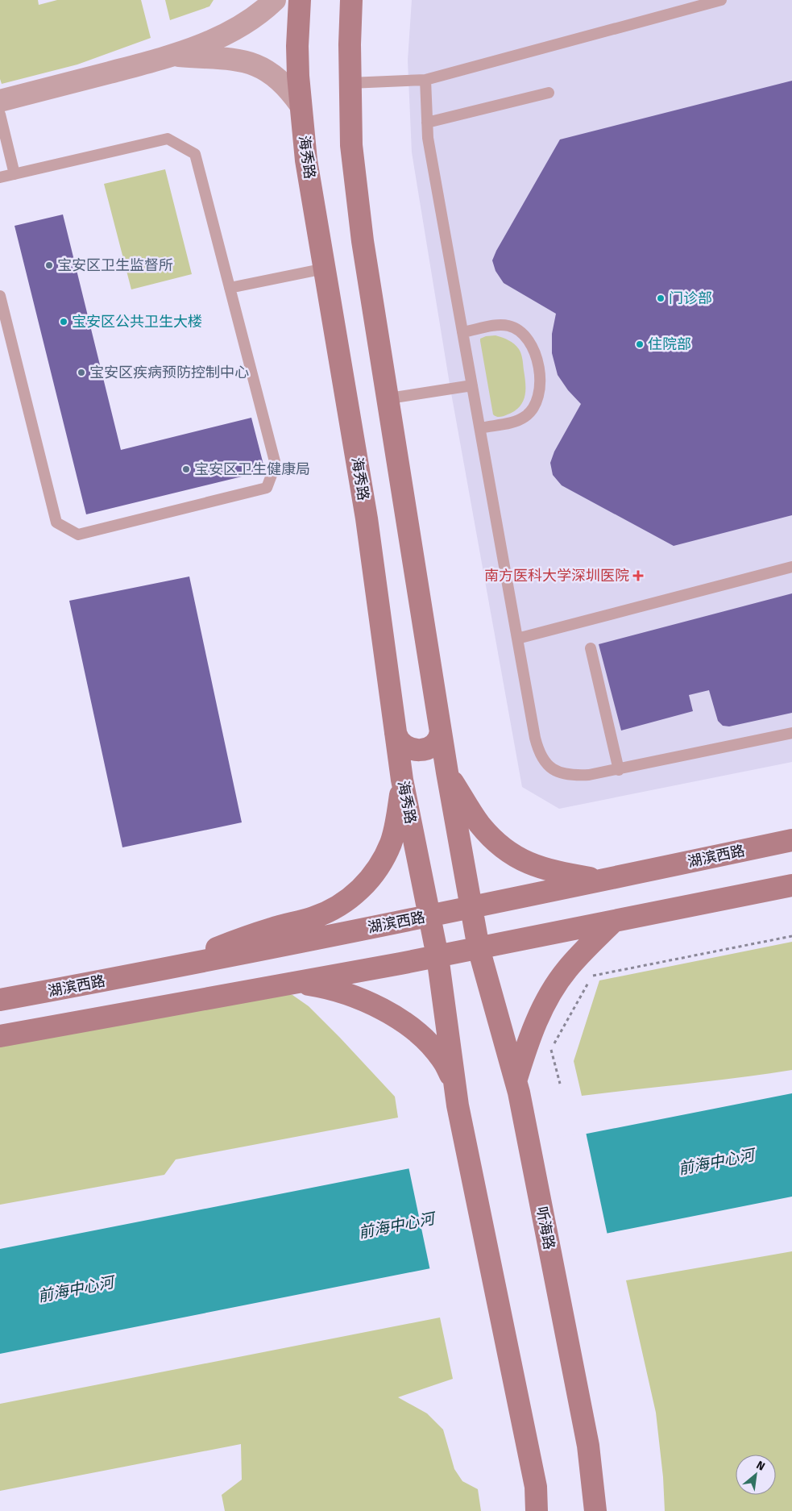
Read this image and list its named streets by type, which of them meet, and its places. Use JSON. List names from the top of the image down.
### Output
{
  "streets": {
    "main road": ["海秀路", "湖滨西路", "听海路"]
  },
  "crossings": [
    ["海秀路", "湖滨西路"]
  ],
  "water": ["前海中心河"],
  "places": {
    "other": [
      "宝安区卫生监督所",
      "门诊部",
      "宝安区公共卫生大楼",
      "住院部",
      "宝安区疾病预防控制中心",
      "宝安区卫生健康局"
    ],
    "health": ["南方医科大学深圳医院"]
  },
  "north": "top right"
}
